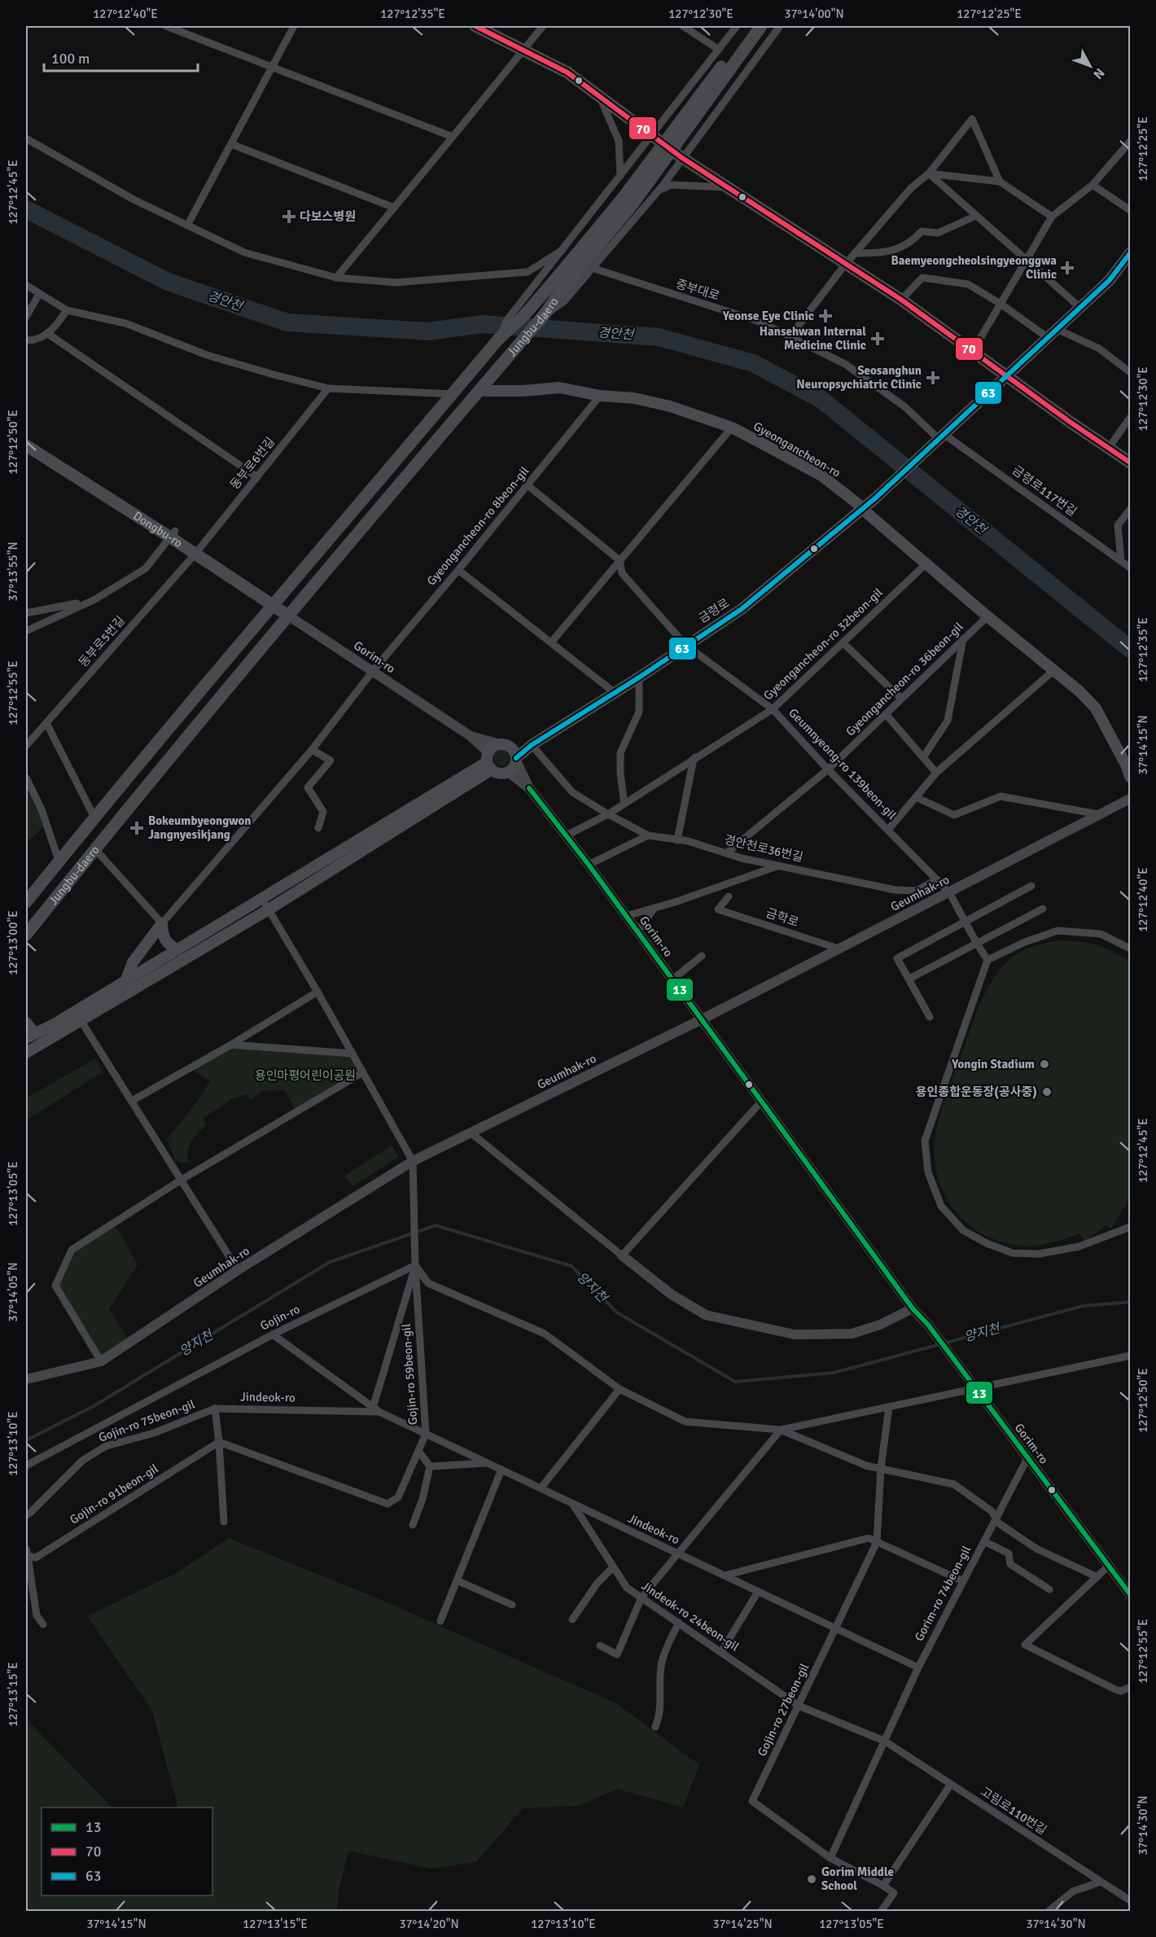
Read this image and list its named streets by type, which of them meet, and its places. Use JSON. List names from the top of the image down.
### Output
{
  "streets": {
    "main road": [
      "Jungbu-daero",
      "Gyeongancheon-ro",
      "Dongbu-ro",
      "금령로"
    ],
    "street": [
      "중부대로",
      "동부로6번길",
      "금령로117번길",
      "Gyeongancheon-ro 8beon-gil",
      "동부로5번길",
      "Gyeongancheon-ro 32beon-gil",
      "Gorim-ro",
      "Gyeongancheon-ro 36beon-gil",
      "Geumnyeong-ro 139beon-gil",
      "경안천로36번길",
      "Geumhak-ro",
      "금학로",
      "Gojin-ro",
      "Gojin-ro 59beon-gil",
      "Jindeok-ro",
      "Gojin-ro 75beon-gil",
      "Gojin-ro 91beon-gil",
      "Gorim-ro 74beon-gil",
      "Jindeok-ro 24beon-gil",
      "Gojin-ro 27beon-gil",
      "고림로110번길"
    ]
  },
  "crossings": [
    ["중부대로", "금령로117번길"],
    ["중부대로", "금령로"],
    ["Jungbu-daero", "Gyeongancheon-ro"],
    ["Jungbu-daero", "Dongbu-ro"],
    ["Jungbu-daero", "Gorim-ro"],
    ["Gyeongancheon-ro", "Gyeongancheon-ro 8beon-gil"],
    ["Gyeongancheon-ro", "금령로"],
    ["Gyeongancheon-ro", "Gyeongancheon-ro 32beon-gil"],
    ["Gyeongancheon-ro", "Gyeongancheon-ro 36beon-gil"],
    ["동부로6번길", "Dongbu-ro"],
    ["동부로6번길", "동부로5번길"],
    ["금령로117번길", "금령로"],
    ["Gyeongancheon-ro 8beon-gil", "Gorim-ro"],
    ["Dongbu-ro", "동부로5번길"],
    ["Dongbu-ro", "Gorim-ro"],
    ["금령로", "Gorim-ro"],
    ["금령로", "Geumnyeong-ro 139beon-gil"],
    ["금령로", "경안천로36번길"],
    ["Gyeongancheon-ro 32beon-gil", "Gorim-ro"],
    ["Gyeongancheon-ro 32beon-gil", "Geumnyeong-ro 139beon-gil"],
    ["Gyeongancheon-ro 32beon-gil", "경안천로36번길"],
    ["Gorim-ro", "Geumhak-ro"],
    ["Gorim-ro", "Gorim-ro 74beon-gil"],
    ["Gyeongancheon-ro 36beon-gil", "Geumnyeong-ro 139beon-gil"],
    ["Gyeongancheon-ro 36beon-gil", "경안천로36번길"],
    ["Geumnyeong-ro 139beon-gil", "경안천로36번길"],
    ["Geumnyeong-ro 139beon-gil", "Geumhak-ro"],
    ["Geumhak-ro", "금학로"],
    ["Geumhak-ro", "Gojin-ro 59beon-gil"],
    ["Gojin-ro", "Gojin-ro 59beon-gil"],
    ["Gojin-ro", "Jindeok-ro"],
    ["Gojin-ro 59beon-gil", "Jindeok-ro"],
    ["Gojin-ro 59beon-gil", "Gojin-ro 75beon-gil"],
    ["Gojin-ro 59beon-gil", "Gojin-ro 91beon-gil"],
    ["Jindeok-ro", "Gojin-ro 75beon-gil"],
    ["Jindeok-ro", "Gorim-ro 74beon-gil"],
    ["Jindeok-ro", "Jindeok-ro 24beon-gil"],
    ["Jindeok-ro", "Gojin-ro 27beon-gil"],
    ["Gojin-ro 75beon-gil", "Gojin-ro 91beon-gil"],
    ["Gorim-ro 74beon-gil", "Gojin-ro 27beon-gil"],
    ["Gorim-ro 74beon-gil", "고림로110번길"],
    ["Jindeok-ro 24beon-gil", "Gojin-ro 27beon-gil"]
  ],
  "water": ["경안천", "양지천"],
  "parks": ["용인마평어린이공원"],
  "places": {
    "health": [
      "다보스병원",
      "Baemyeongcheolsingyeonggwa Clinic",
      "Yeonse Eye Clinic",
      "Hansehwan Internal Medicine Clinic",
      "Seosanghun Neuropsychiatric Clinic",
      "Bokeumbyeongwon Jangnyesikjang"
    ],
    "other": ["Yongin Stadium", "용인종합운동장(공사중)", "Gorim Middle School"]
  },
  "lines": ["transit line 70", "transit line 63", "transit line 13"],
  "legend": ["13", "70", "63"],
  "scale_bar": "100 m",
  "north": "bottom right",
  "coordinates": [
    "127°12'40\"E",
    "127°12'35\"E",
    "127°12'30\"E",
    "37°14'00\"N",
    "127°12'25\"E",
    "127°12'45\"E",
    "127°12'50\"E",
    "37°13'55\"N",
    "127°12'55\"E",
    "37°14'15\"N",
    "127°13'00\"E",
    "127°13'05\"E",
    "37°14'05\"N",
    "127°13'10\"E",
    "127°13'15\"E",
    "37°14'30\"N",
    "37°14'20\"N",
    "37°14'25\"N"
  ]
}
